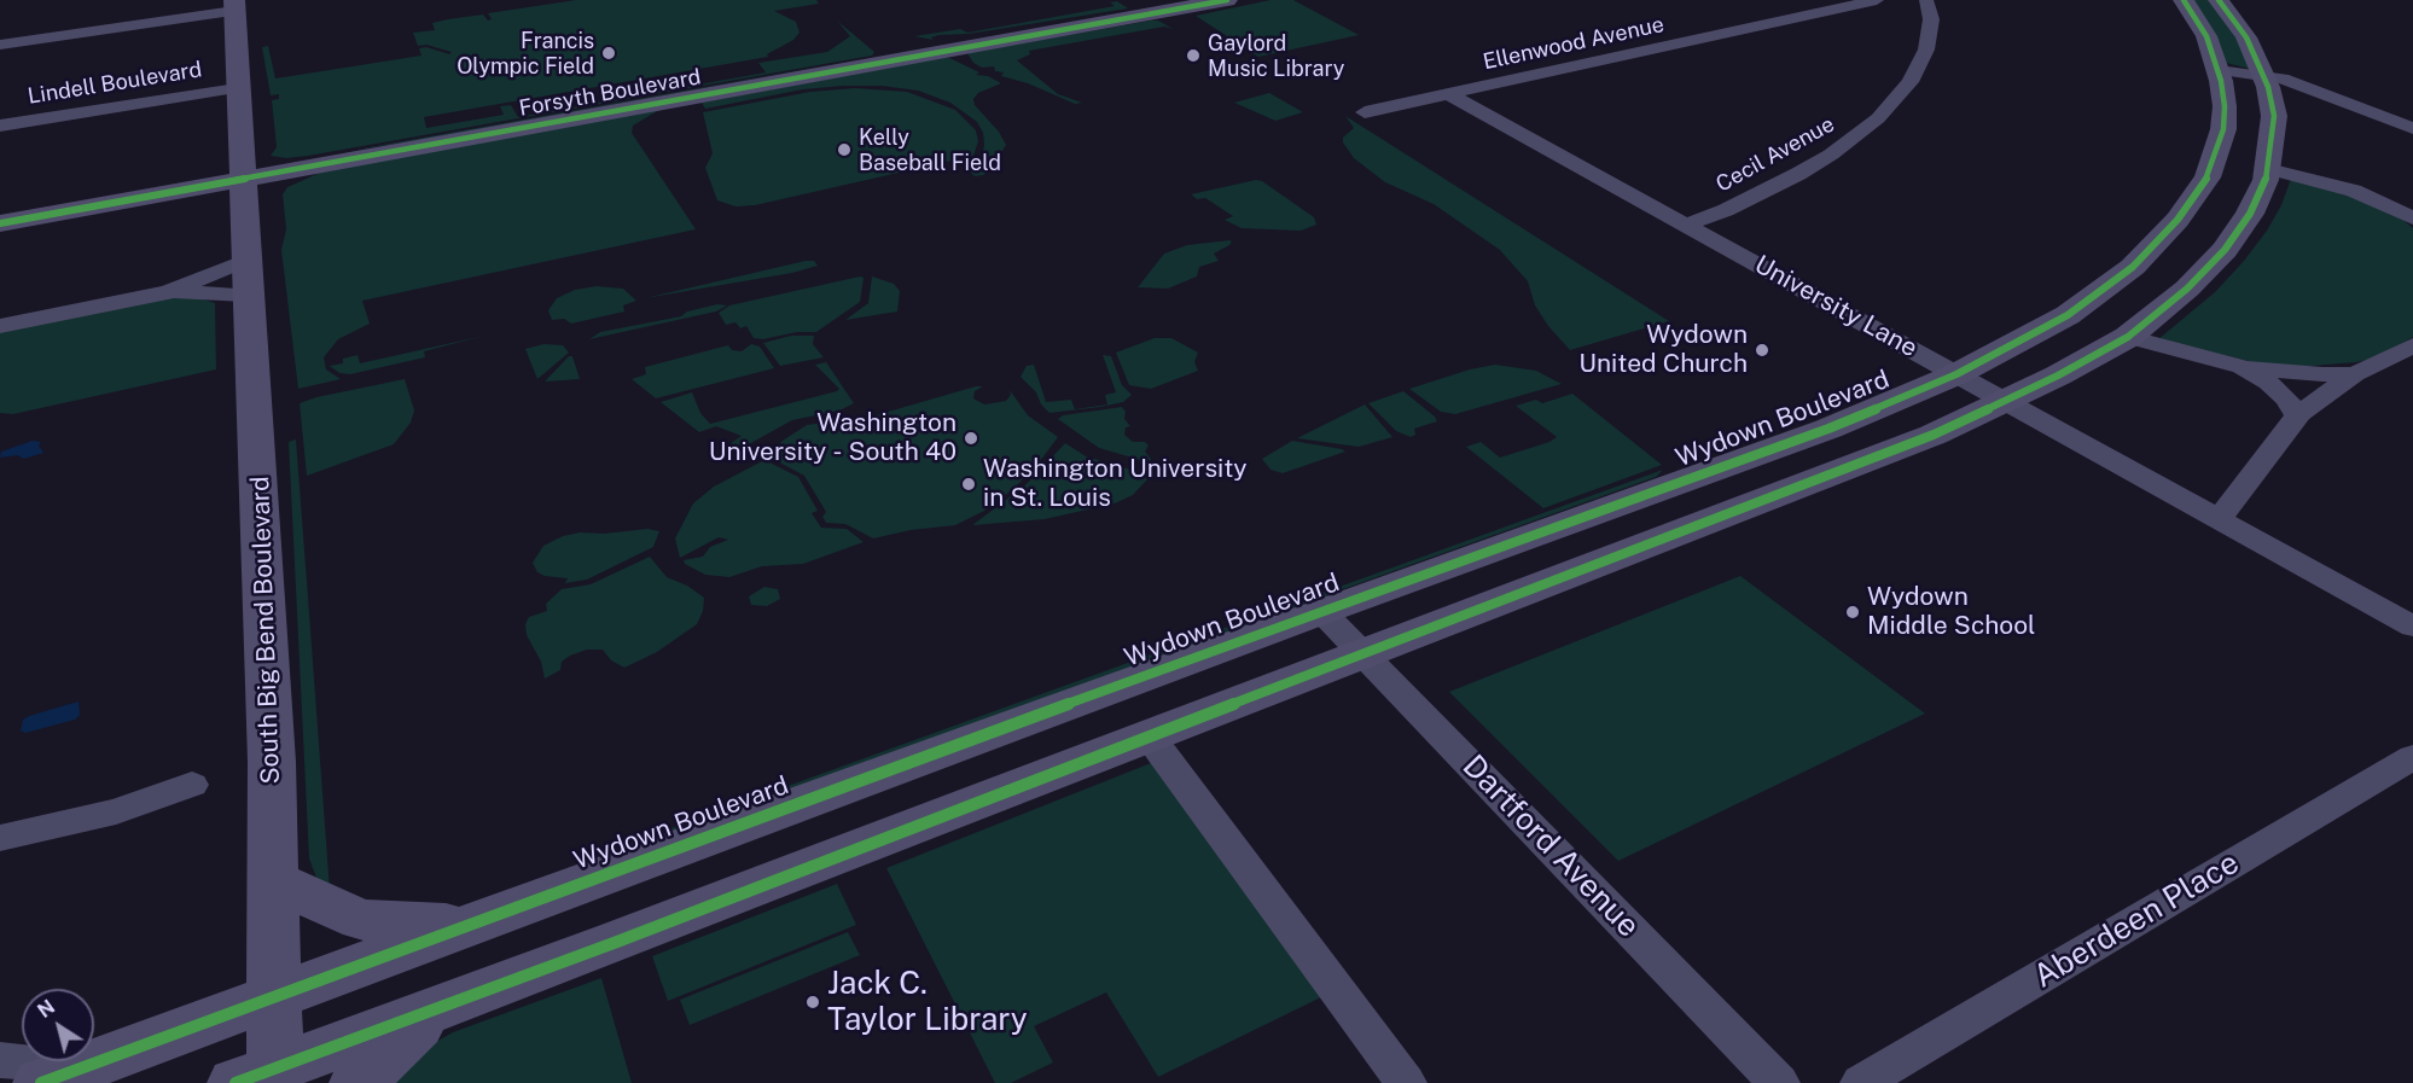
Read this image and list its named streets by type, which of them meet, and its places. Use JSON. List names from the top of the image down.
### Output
{
  "streets": {
    "street": [
      "Ellenwood Avenue",
      "Lindell Boulevard",
      "Forsyth Boulevard",
      "Cecil Avenue",
      "University Lane",
      "Wydown Boulevard",
      "South Big Bend Boulevard",
      "Dartford Avenue",
      "Aberdeen Place"
    ]
  },
  "crossings": [
    ["Ellenwood Avenue", "University Lane"],
    ["Lindell Boulevard", "South Big Bend Boulevard"],
    ["Forsyth Boulevard", "South Big Bend Boulevard"],
    ["Cecil Avenue", "University Lane"],
    ["University Lane", "Wydown Boulevard"],
    ["Wydown Boulevard", "South Big Bend Boulevard"],
    ["Wydown Boulevard", "Dartford Avenue"]
  ],
  "places": [
    "Francis Olympic Field",
    "Gaylord Music Library",
    "Kelly Baseball Field",
    "Wydown United Church",
    "Washington University - South 40",
    "Washington University in St. Louis",
    "Wydown Middle School",
    "Jack C. Taylor Library"
  ],
  "north": "top left"
}
